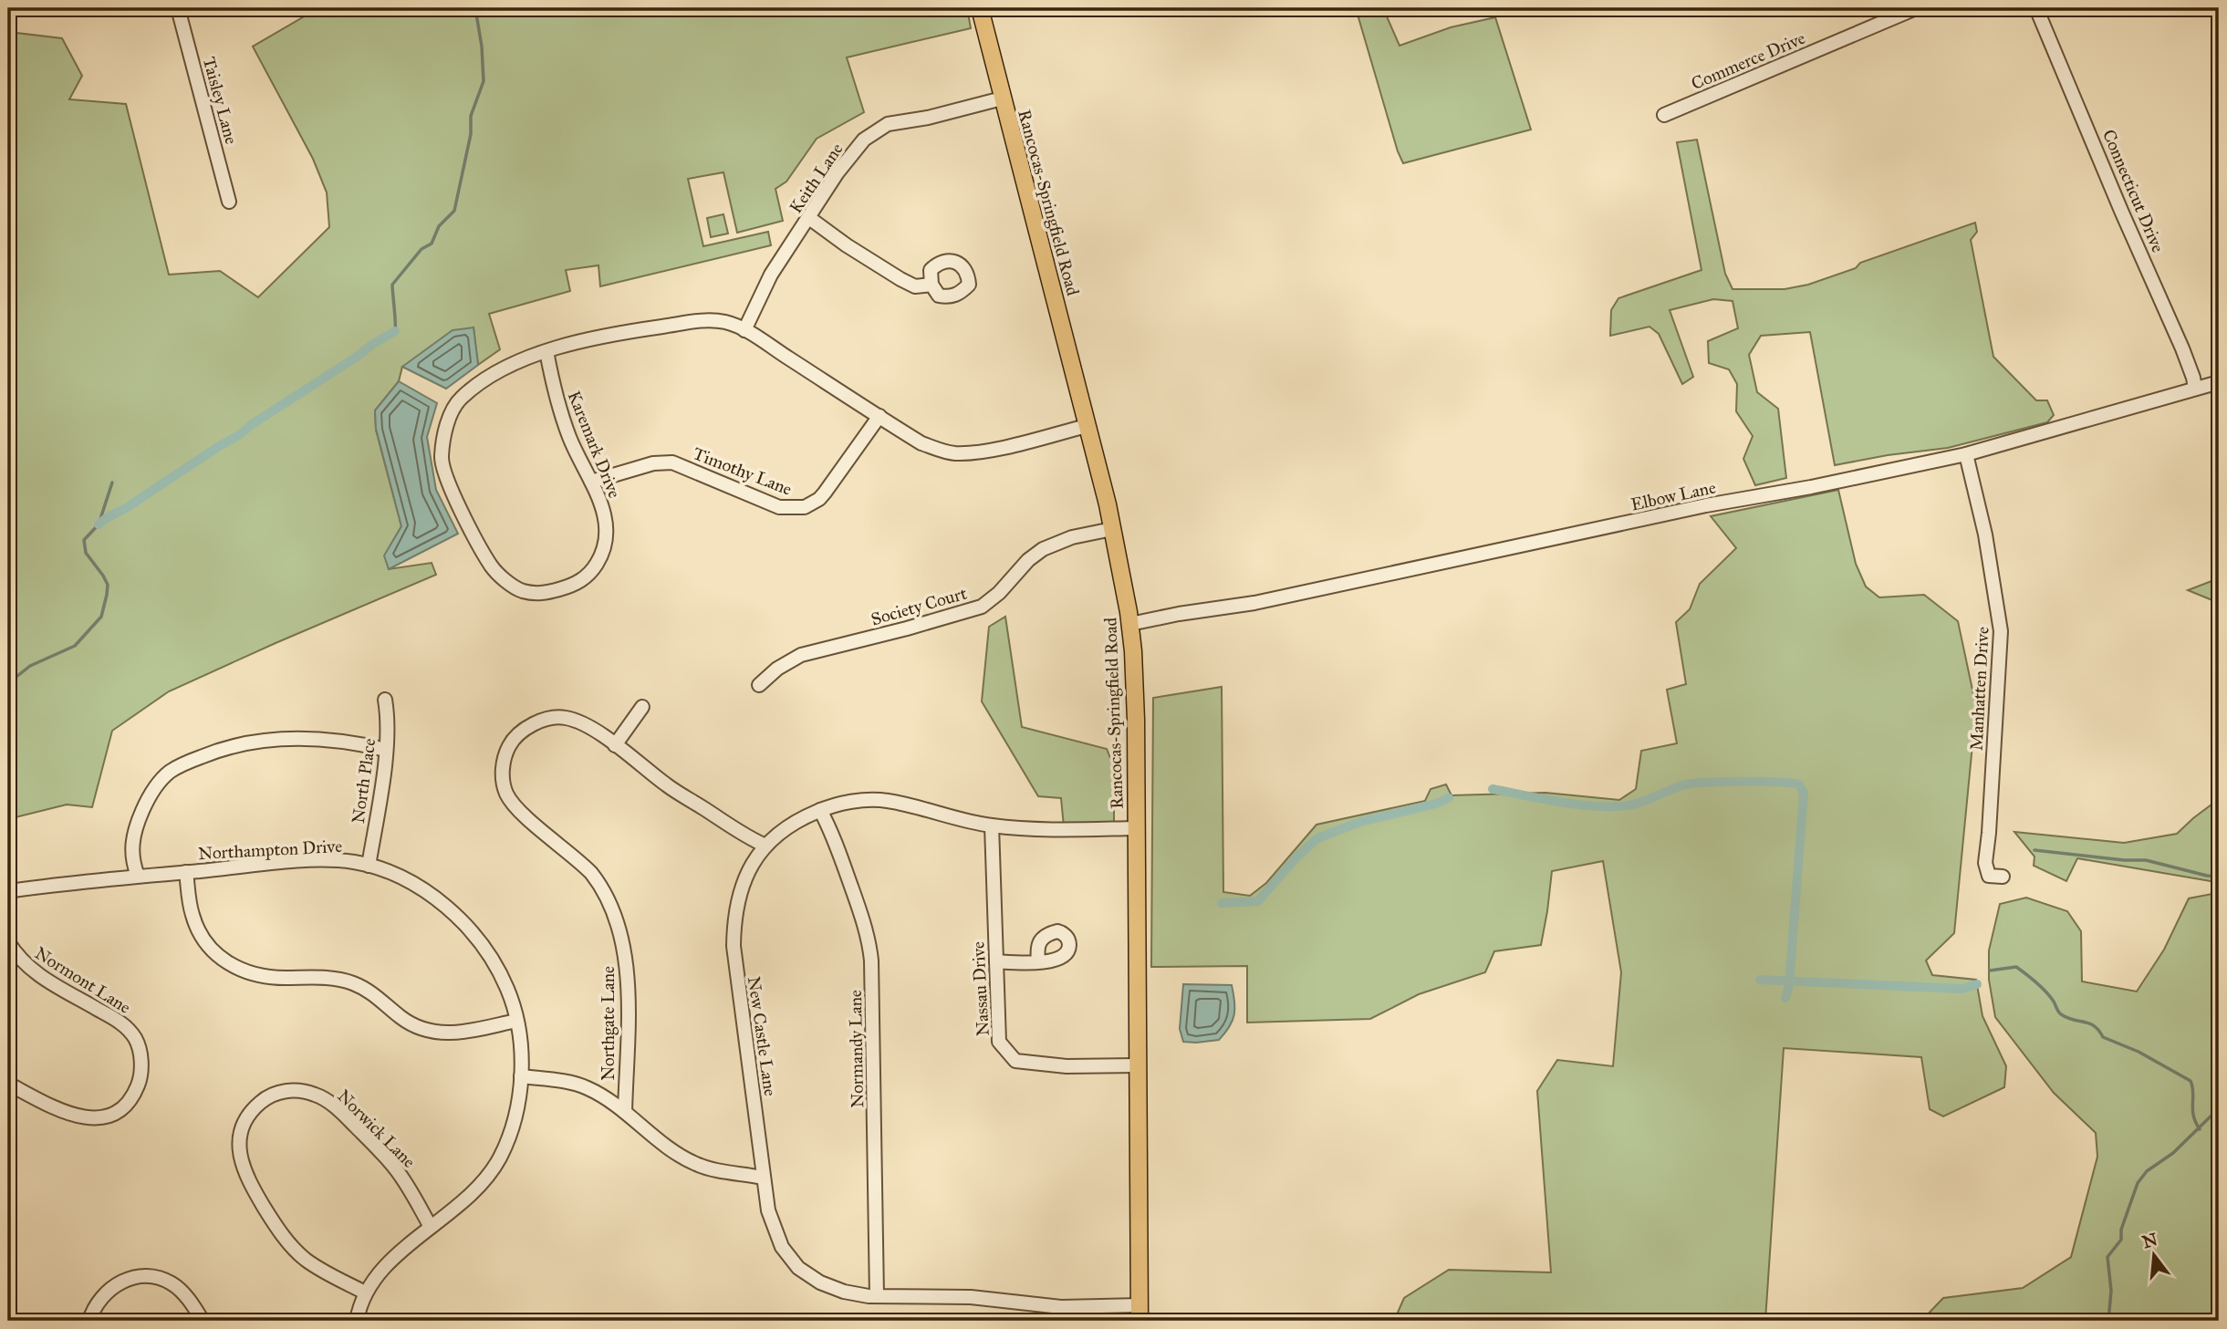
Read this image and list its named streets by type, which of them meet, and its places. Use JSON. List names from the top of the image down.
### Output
{
  "streets": {
    "main road": ["Rancocas-Springfield Road"],
    "street": [
      "Commerce Drive",
      "Taisley Lane",
      "Keith Lane",
      "Connecticut Drive",
      "Karemark Drive",
      "Timothy Lane",
      "Elbow Lane",
      "Society Court",
      "Manhatten Drive",
      "North Place",
      "Northampton Drive",
      "Normont Lane",
      "Nassau Drive",
      "Northgate Lane",
      "New Castle Lane",
      "Normandy Lane",
      "Norwick Lane"
    ]
  },
  "crossings": [
    ["Keith Lane", "Rancocas-Springfield Road"],
    ["Keith Lane", "Karemark Drive"],
    ["Connecticut Drive", "Elbow Lane"],
    ["Rancocas-Springfield Road", "Karemark Drive"],
    ["Rancocas-Springfield Road", "Elbow Lane"],
    ["Rancocas-Springfield Road", "Society Court"],
    ["Rancocas-Springfield Road", "Nassau Drive"],
    ["Rancocas-Springfield Road", "New Castle Lane"],
    ["Karemark Drive", "Timothy Lane"],
    ["Elbow Lane", "Manhatten Drive"],
    ["North Place", "Northampton Drive"],
    ["Northampton Drive", "Norwick Lane"],
    ["Nassau Drive", "New Castle Lane"],
    ["Northgate Lane", "New Castle Lane"],
    ["New Castle Lane", "Normandy Lane"]
  ],
  "north": "top"
}
